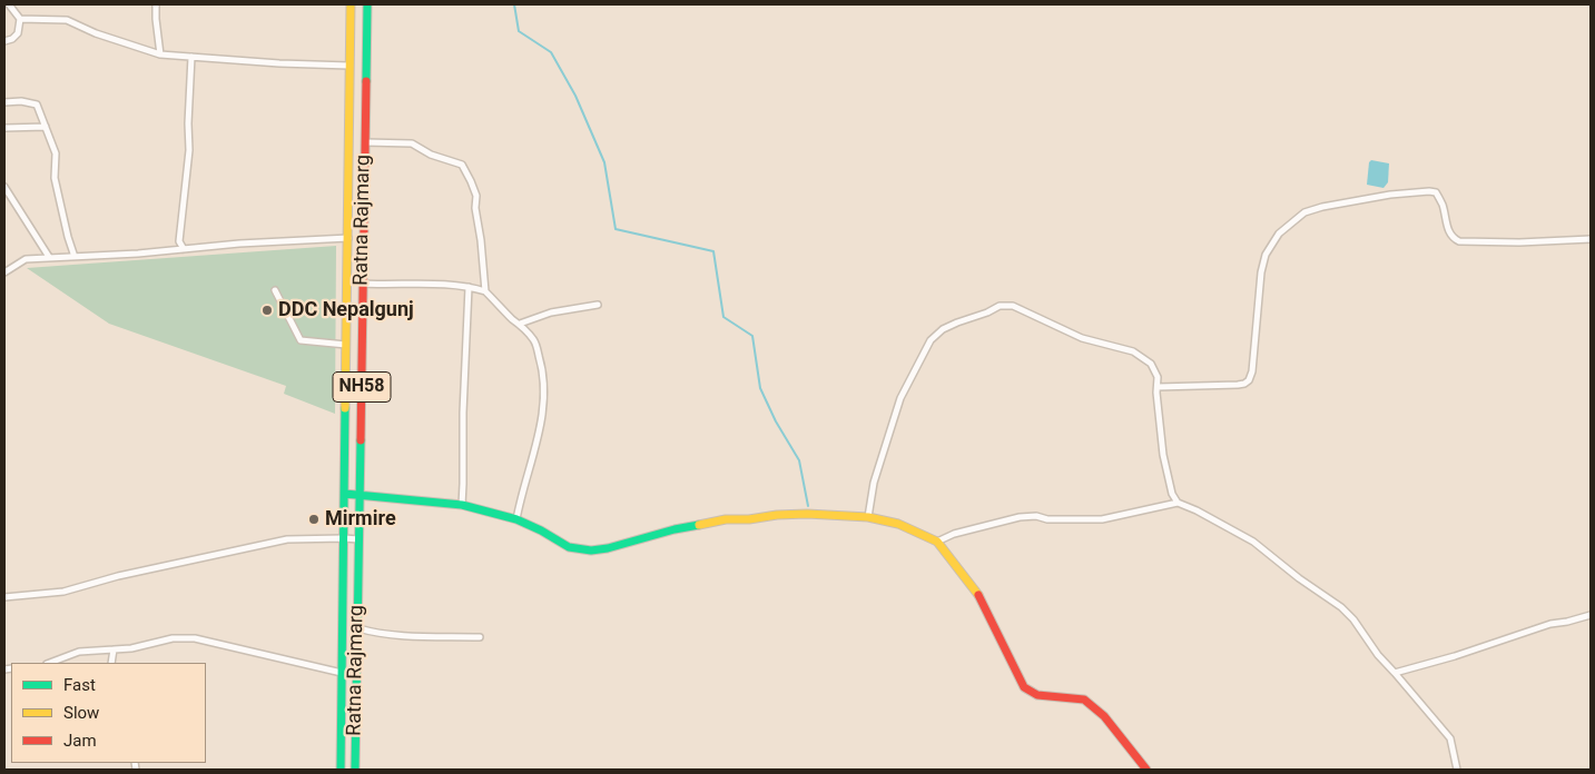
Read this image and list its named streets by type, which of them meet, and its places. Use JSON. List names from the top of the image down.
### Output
{
  "streets": {
    "main road": ["Ratna Rajmarg", "NH58"]
  },
  "places": ["DDC Nepalgunj", "Mirmire"],
  "legend": ["Fast", "Slow", "Jam"]
}
